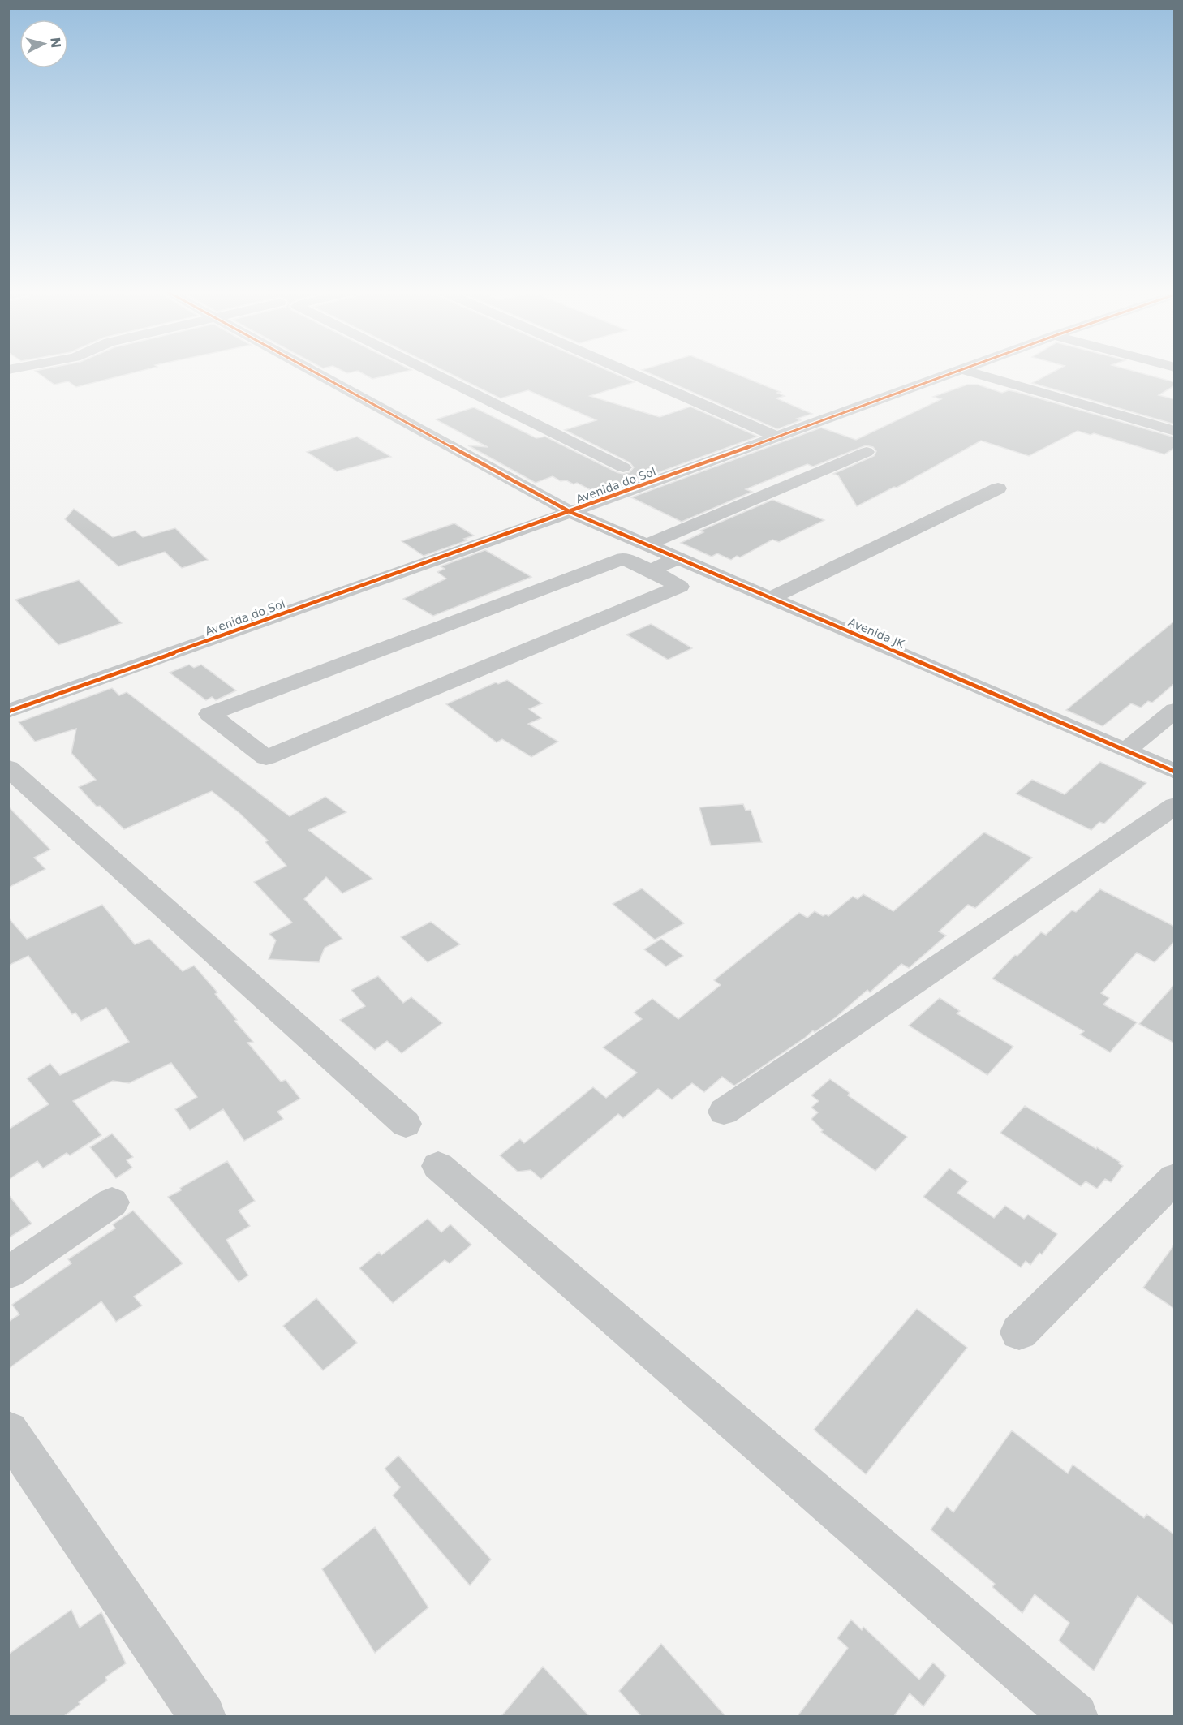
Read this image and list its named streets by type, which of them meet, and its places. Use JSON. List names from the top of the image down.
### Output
{
  "streets": {
    "street": ["Avenida do Sol", "Avenida JK"]
  },
  "crossings": [
    ["Avenida do Sol", "Avenida JK"]
  ],
  "north": "right"
}
